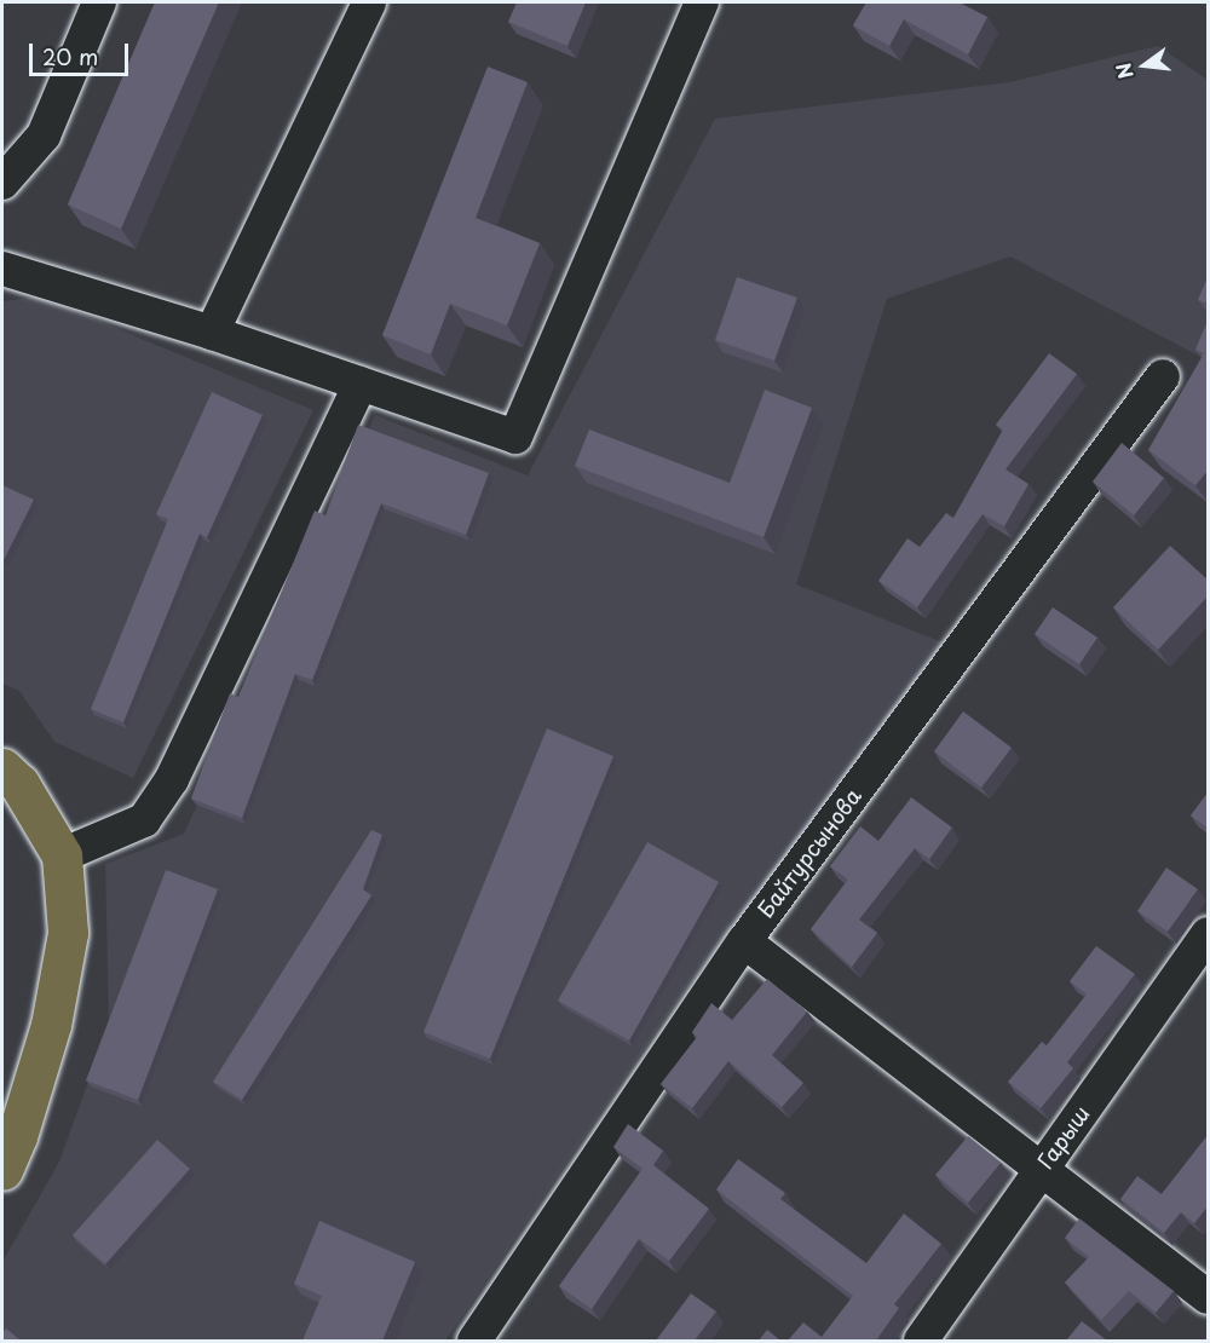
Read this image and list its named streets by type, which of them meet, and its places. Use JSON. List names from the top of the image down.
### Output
{
  "streets": {
    "street": ["Байтурсынова", "Гарыш"]
  },
  "scale_bar": "20 m",
  "north": "left"
}
